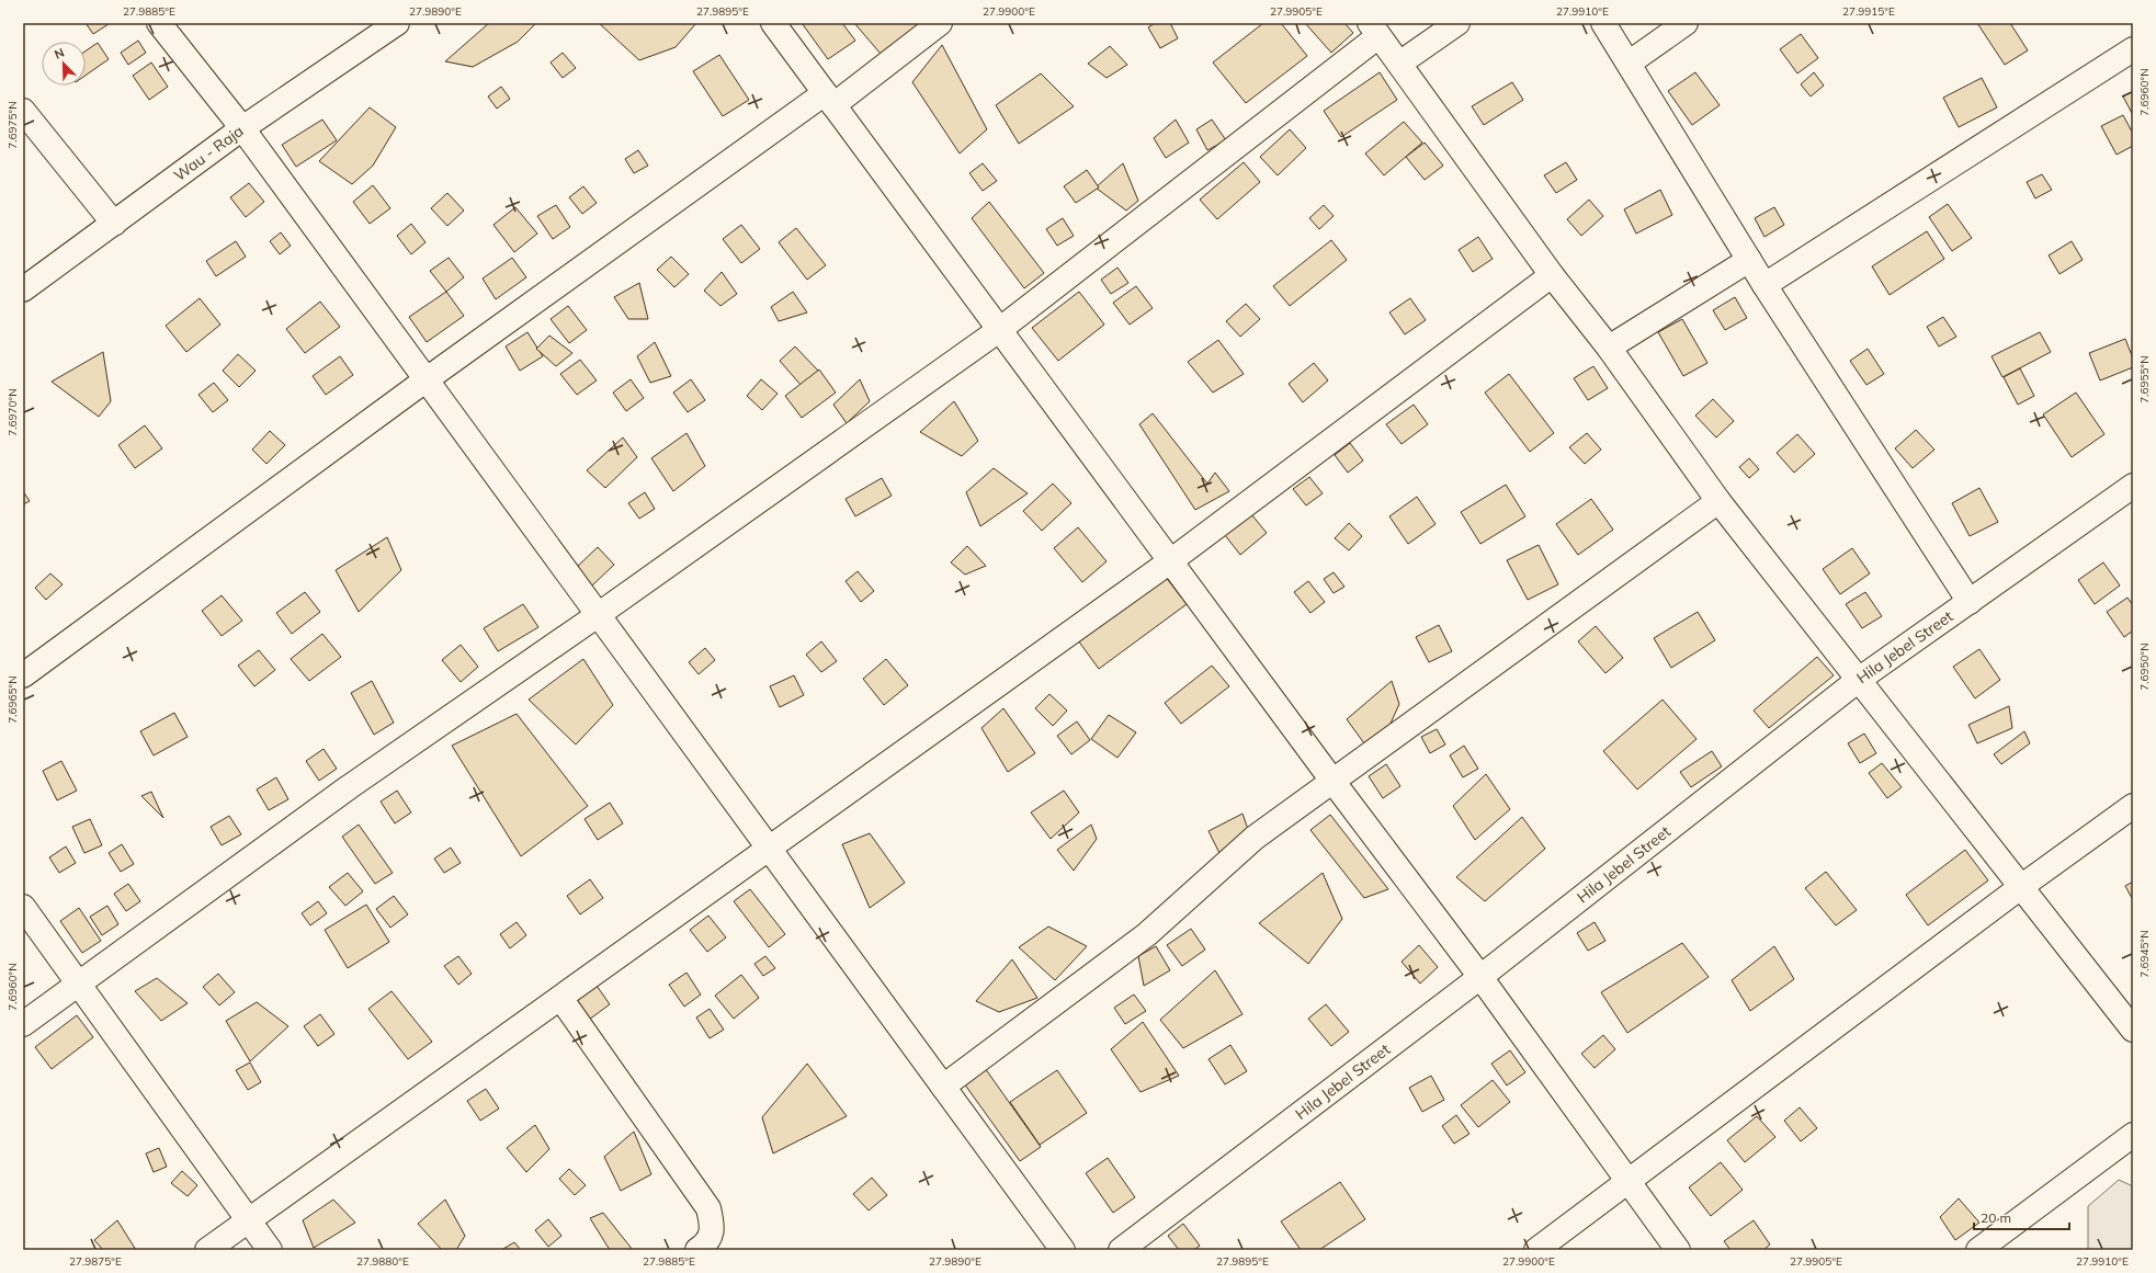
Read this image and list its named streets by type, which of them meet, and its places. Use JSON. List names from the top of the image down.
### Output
{
  "streets": {
    "street": ["Wau - Raja", "Hila Jebel Street"]
  },
  "scale_bar": "20 m",
  "north": "top left",
  "coordinates": [
    "27.9885°E",
    "27.9890°E",
    "27.9895°E",
    "27.9900°E",
    "27.9905°E",
    "27.9910°E",
    "27.9915°E",
    "7.6960°N",
    "7.6975°N",
    "7.6955°N",
    "7.6970°N",
    "7.6950°N",
    "7.6965°N",
    "7.6945°N",
    "27.9875°E",
    "27.9880°E"
  ]
}
